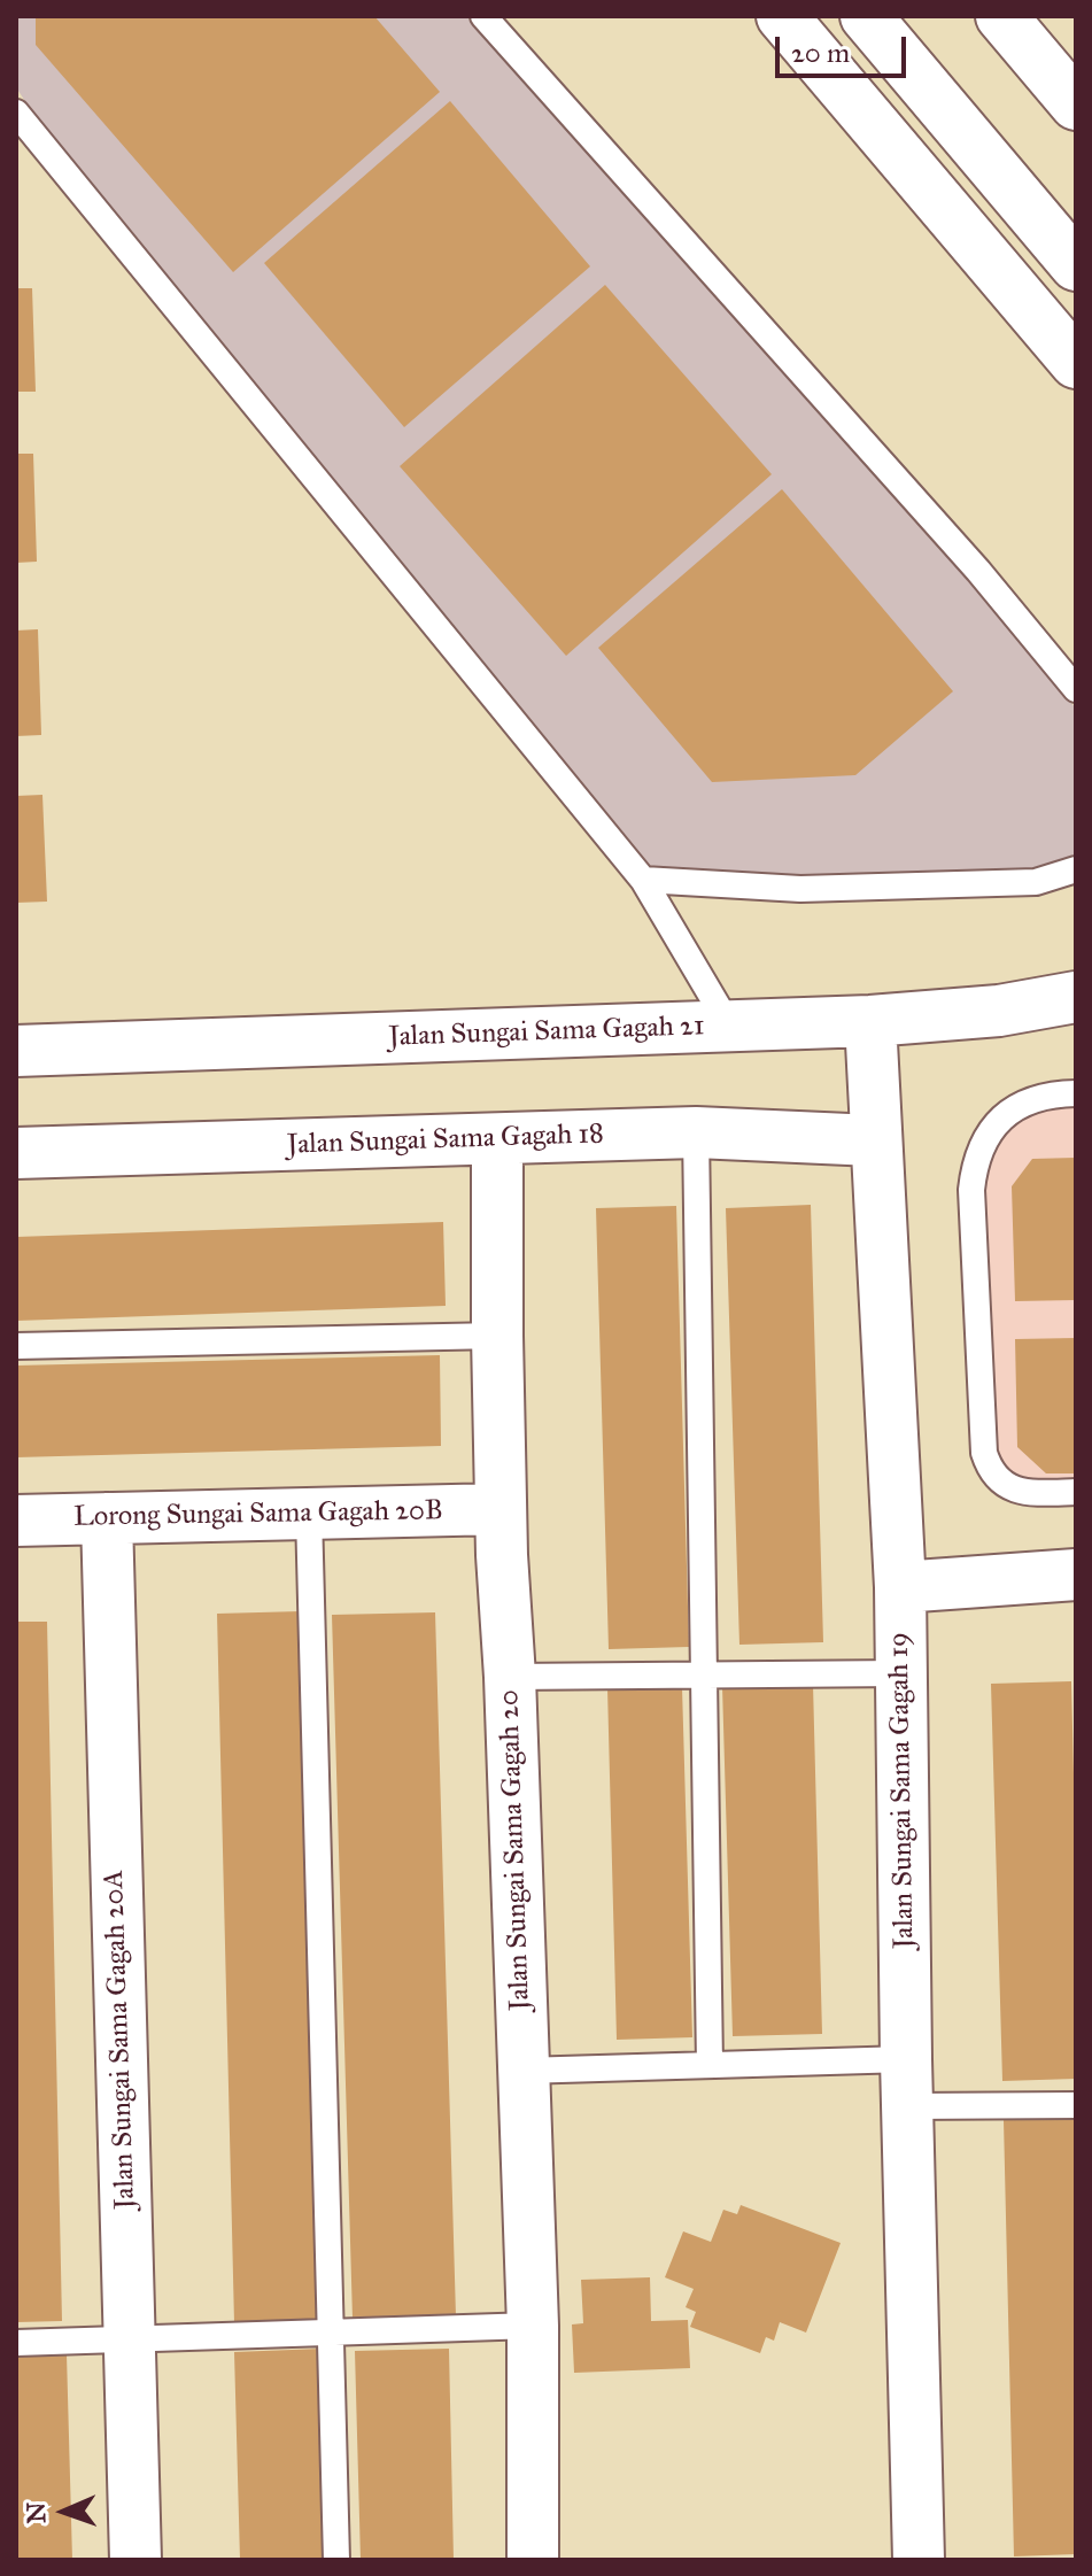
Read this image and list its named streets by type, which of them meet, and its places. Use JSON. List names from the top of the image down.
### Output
{
  "streets": {
    "street": [
      "Jalan Sungai Sama Gagah 21",
      "Jalan Sungai Sama Gagah 18",
      "Lorong Sungai Sama Gagah 20B",
      "Jalan Sungai Sama Gagah 19",
      "Jalan Sungai Sama Gagah 20",
      "Jalan Sungai Sama Gagah 20A"
    ]
  },
  "crossings": [
    ["Jalan Sungai Sama Gagah 21", "Jalan Sungai Sama Gagah 19"],
    ["Jalan Sungai Sama Gagah 18", "Jalan Sungai Sama Gagah 19"],
    ["Jalan Sungai Sama Gagah 18", "Jalan Sungai Sama Gagah 20"],
    ["Lorong Sungai Sama Gagah 20B", "Jalan Sungai Sama Gagah 20"],
    ["Lorong Sungai Sama Gagah 20B", "Jalan Sungai Sama Gagah 20A"]
  ],
  "scale_bar": "20 m",
  "north": "left"
}
